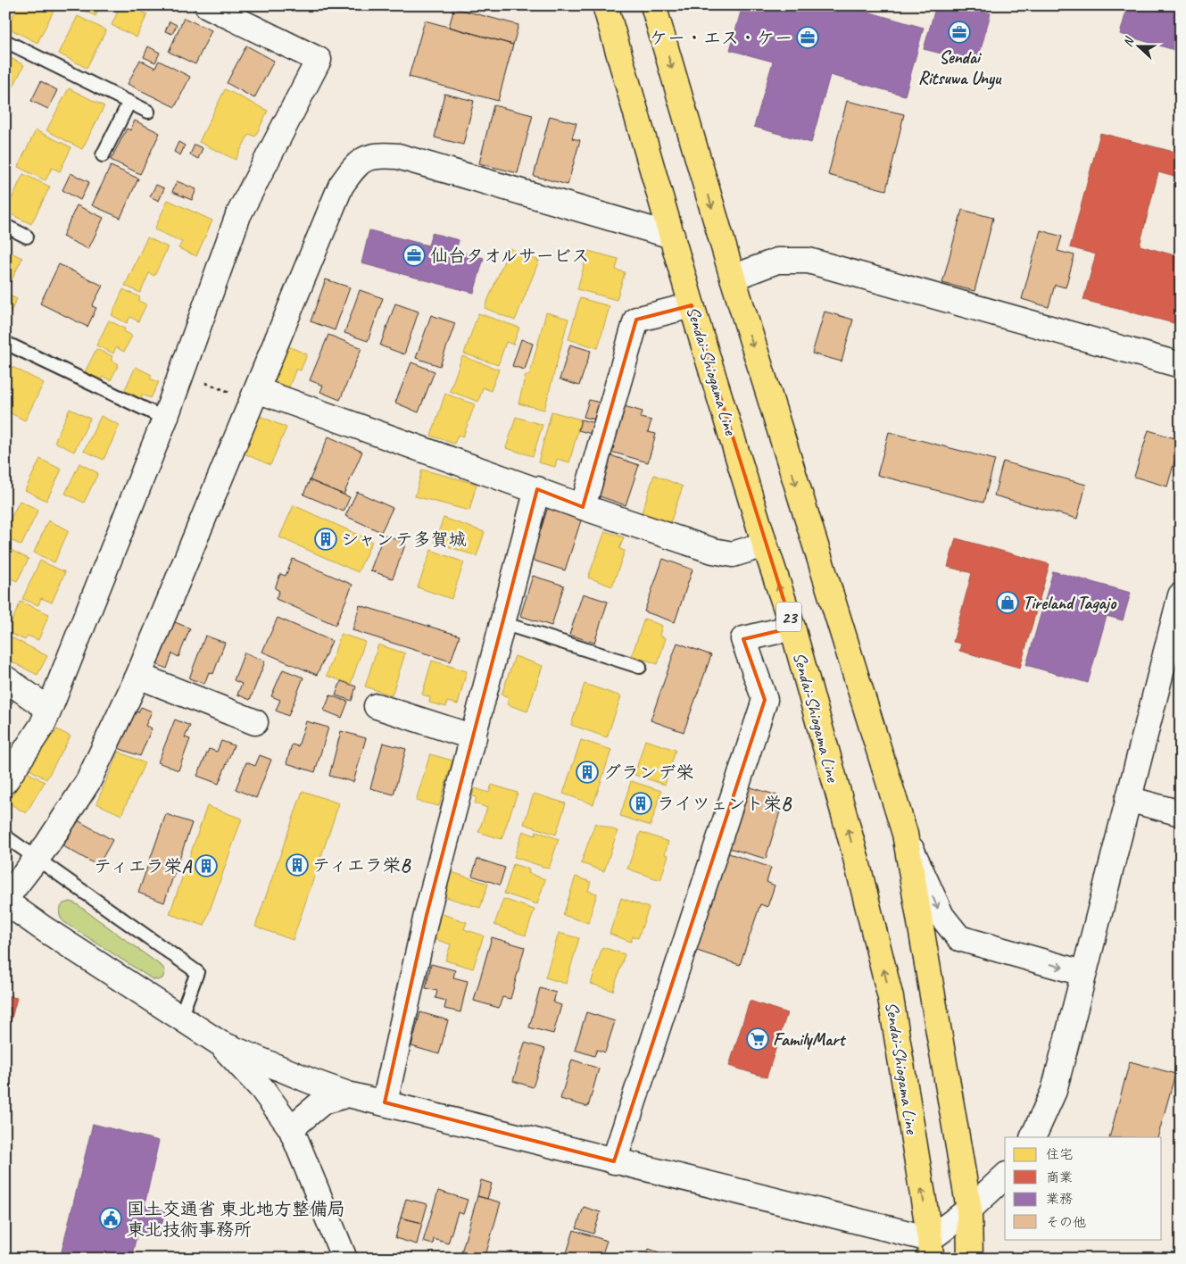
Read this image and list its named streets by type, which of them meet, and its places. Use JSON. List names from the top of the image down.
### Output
{
  "streets": {
    "main road": ["Sendai-Shiogama Line", "23"]
  },
  "places": {
    "office": ["Sendai Ritsuwa Unyu", "ケー・エス・ケー", "仙台タオルサービス"],
    "building": [
      "シャンテ多賀城",
      "グランデ栄",
      "ライツェント栄B",
      "ティエラ栄B",
      "ティエラ栄A"
    ],
    "shop": ["Tireland Tagajo"],
    "supermarket": ["FamilyMart"],
    "public building": ["国土交通省 東北地方整備局 東北技術事務所"]
  },
  "legend": [
    "住宅",
    "商業",
    "業務",
    "その他"
  ],
  "north": "left"
}
